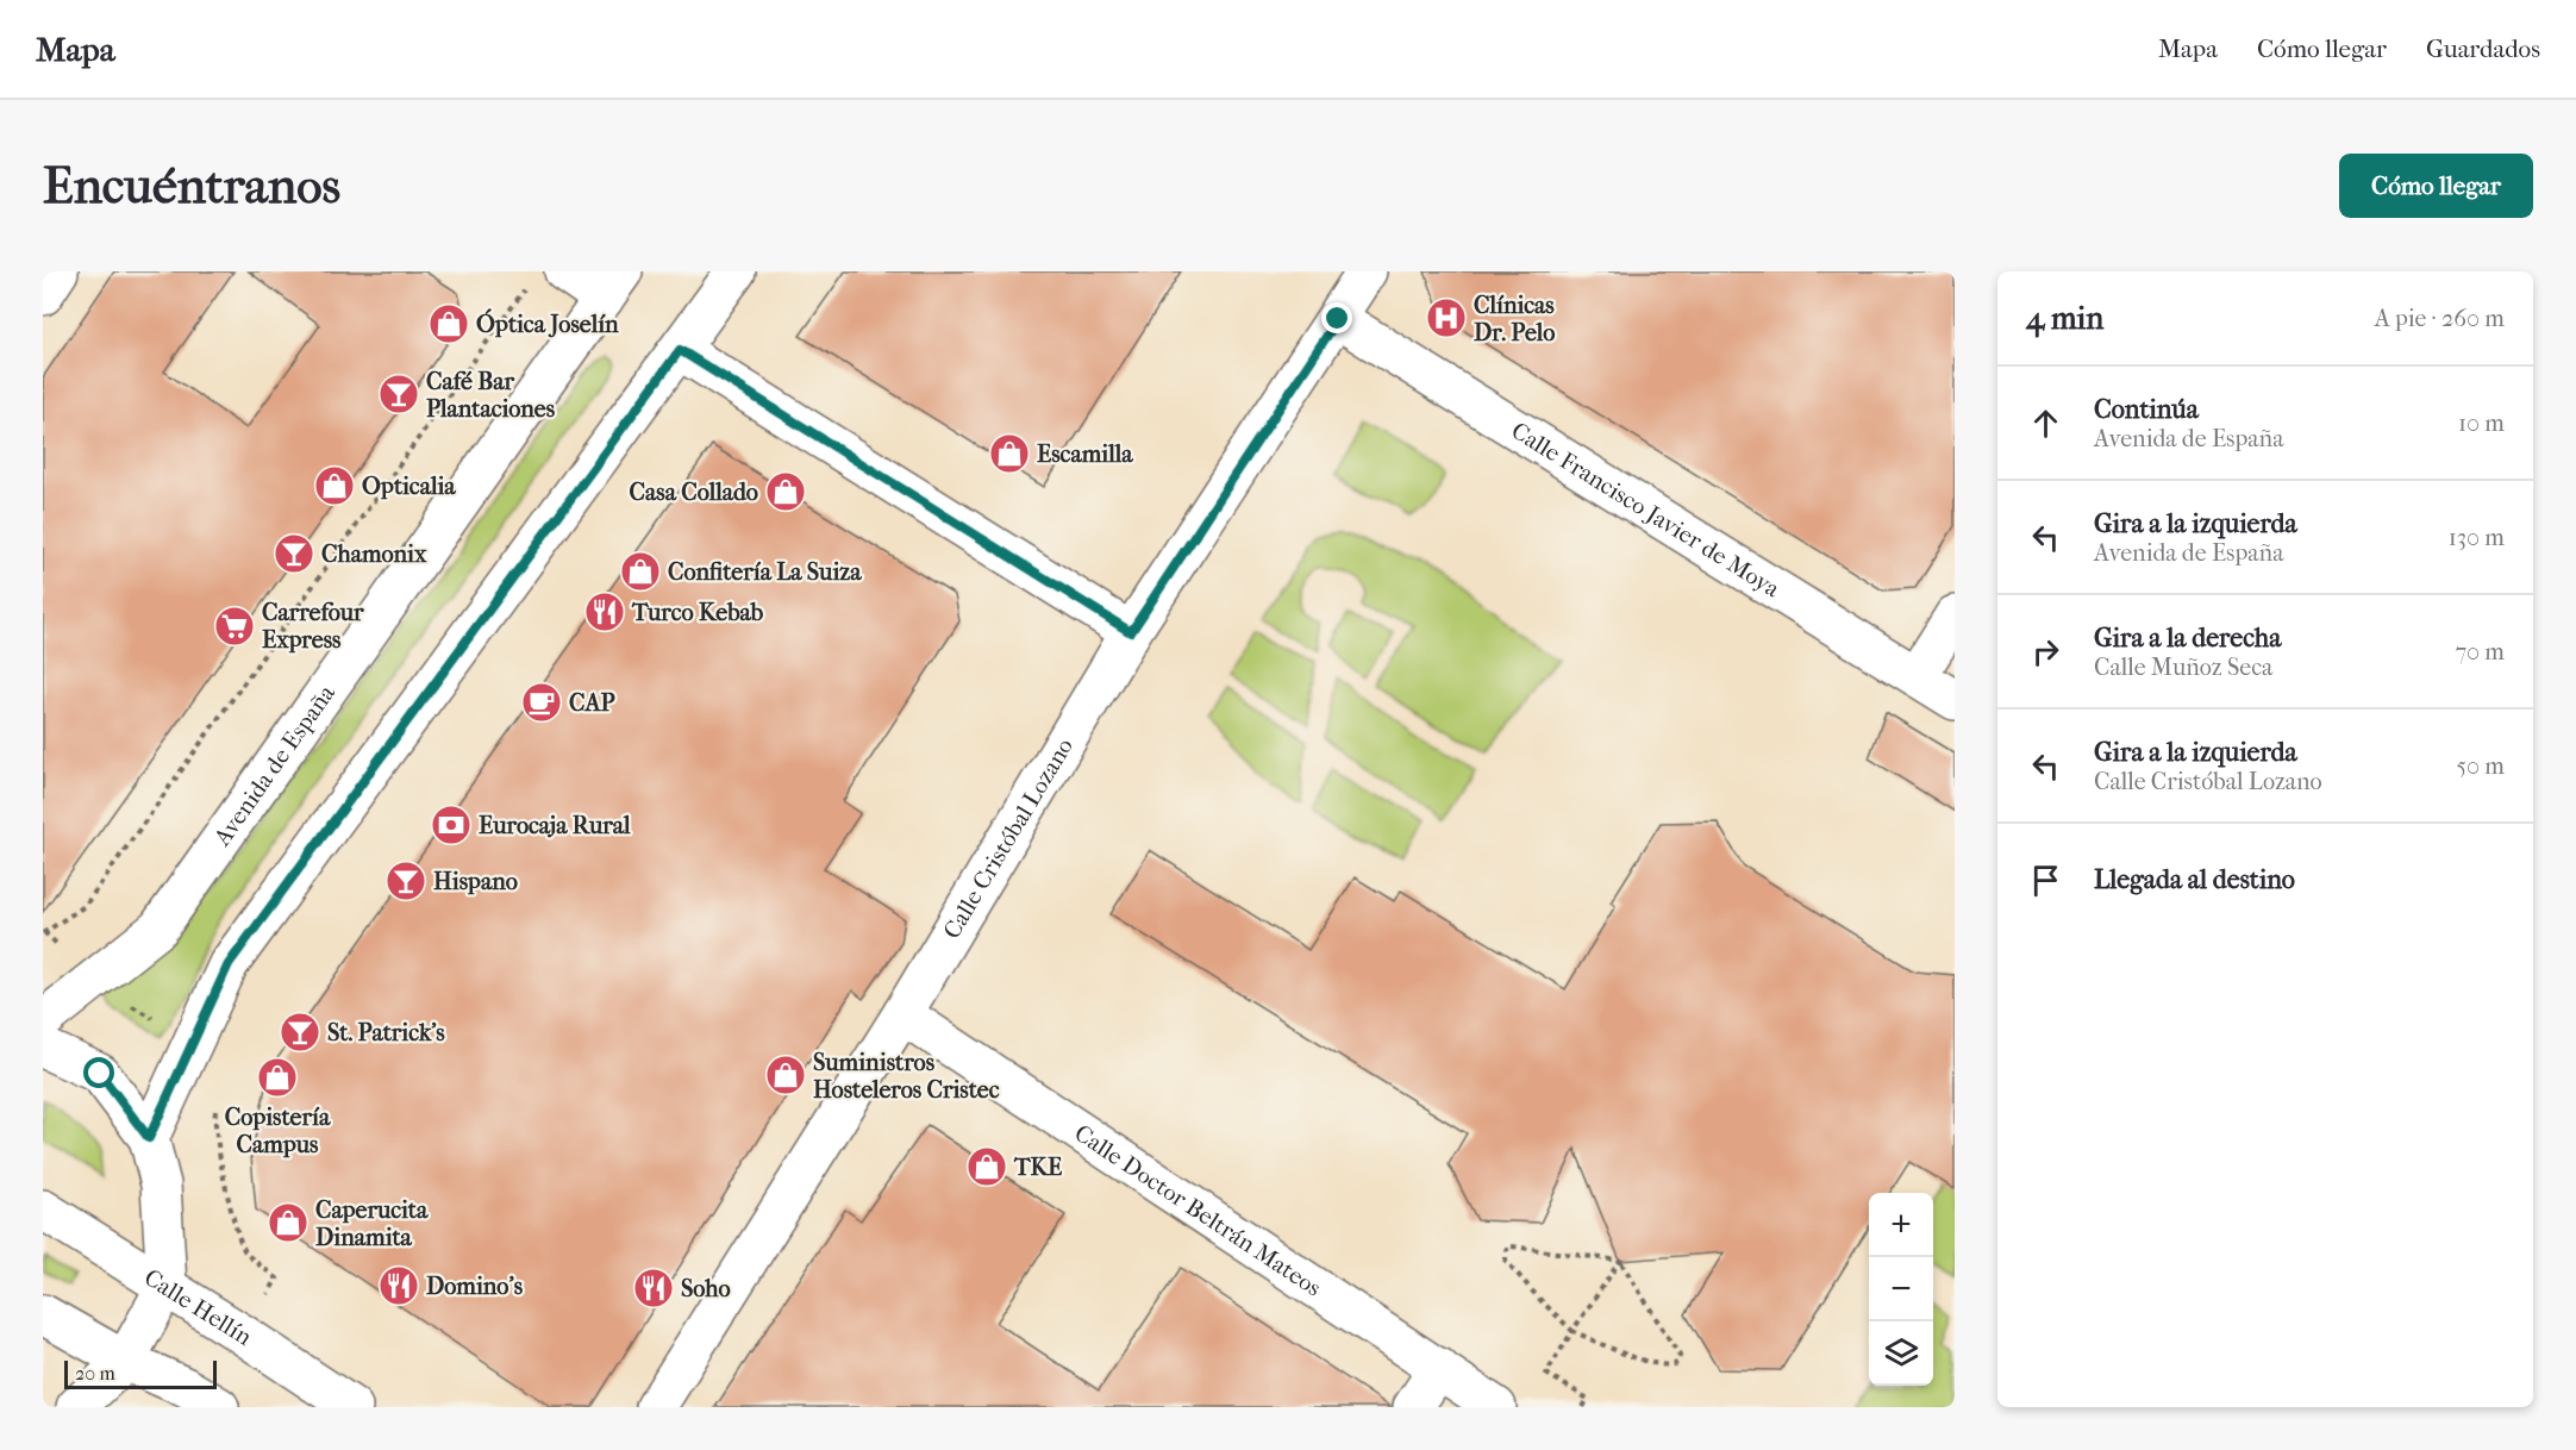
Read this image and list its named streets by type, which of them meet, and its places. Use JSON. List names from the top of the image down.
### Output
{
  "streets": {
    "street": [
      "Calle Francisco Javier de Moya",
      "Avenida de España",
      "Calle Cristóbal Lozano",
      "Calle Doctor Beltrán Mateos",
      "Calle Hellín"
    ]
  },
  "crossings": [
    ["Calle Francisco Javier de Moya", "Calle Cristóbal Lozano"],
    ["Calle Cristóbal Lozano", "Calle Doctor Beltrán Mateos"]
  ],
  "places": {
    "hospital": ["Clínicas Dr. Pelo"],
    "shop": [
      "Óptica Joselín",
      "Escamilla",
      "Opticalia",
      "Casa Collado",
      "Confitería La Suiza",
      "Suministros Hosteleros Cristec",
      "Copistería Campus",
      "TKE",
      "Caperucita Dinamita"
    ],
    "bar": [
      "Café Bar Plantaciones",
      "Chamonix",
      "Hispano",
      "St. Patrick's"
    ],
    "restaurant": ["Turco Kebab", "Domino's", "Soho"],
    "supermarket": ["Carrefour Express"],
    "cafe": ["CAP"],
    "bank": ["Eurocaja Rural"]
  },
  "scale_bar": "20 m",
  "page": {
    "header": "Mapa",
    "nav": ["Mapa", "Cómo llegar", "Guardados"],
    "buttons": "Cómo llegar",
    "title": "Encuéntranos",
    "heading": ["4 min", "A pie · 260 m"],
    "list": [
      ["Continúa", "Avenida de España", "10 m"],
      ["Gira a la izquierda", "Avenida de España", "130 m"],
      ["Gira a la derecha", "Calle Muñoz Seca", "70 m"],
      ["Gira a la izquierda", "Calle Cristóbal Lozano", "50 m"],
      "Llegada al destino"
    ],
    "map_buttons": ["+", "−"],
    "scale": "20 m"
  }
}
